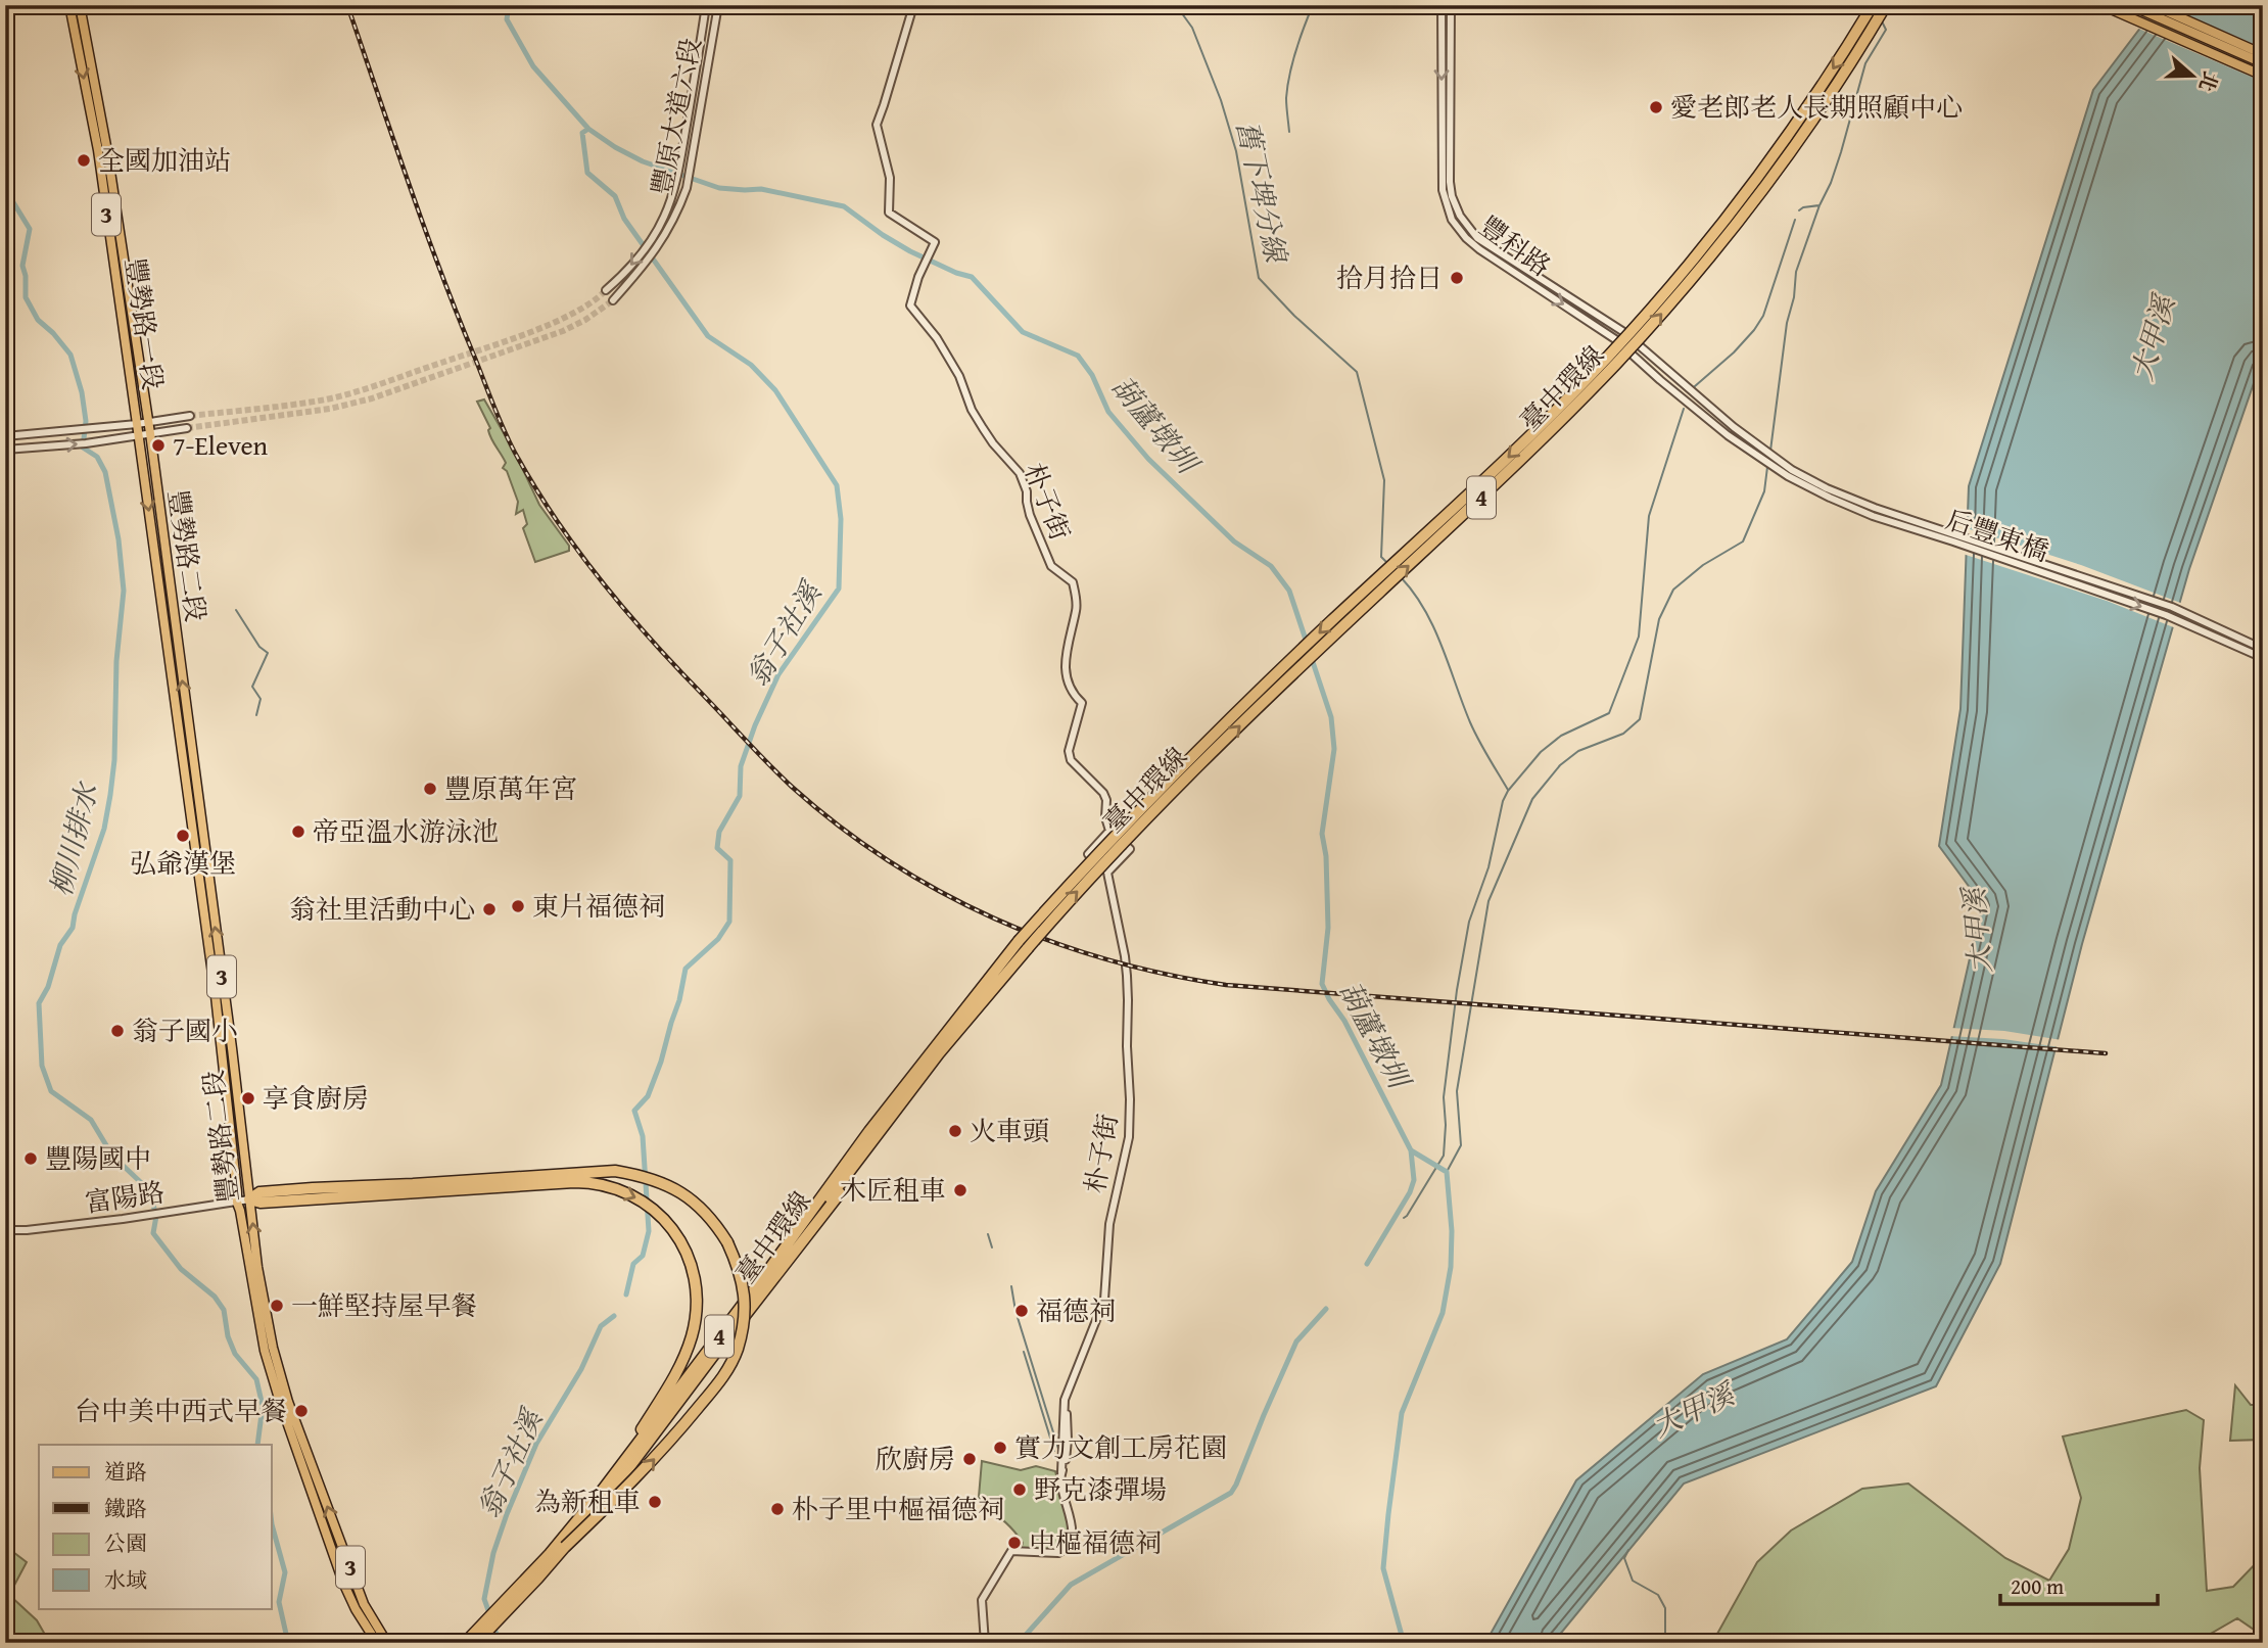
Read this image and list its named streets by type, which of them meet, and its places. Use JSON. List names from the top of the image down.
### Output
{
  "streets": {
    "highway": ["臺中環線", "4"],
    "main road": ["3", "豐勢路一段", "豐勢路二段"],
    "street": [
      "豐原大道六段",
      "豐科路",
      "朴子街",
      "后豐東橋",
      "富陽路"
    ]
  },
  "crossings": [
    ["豐科路", "后豐東橋"],
    ["豐勢路一段", "豐勢路二段"],
    ["豐勢路二段", "富陽路"]
  ],
  "water": [
    "舊下埤分線",
    "大甲溪",
    "葫蘆墩圳",
    "翁子社溪",
    "柳川排水"
  ],
  "places": [
    "愛老郎老人長期照顧中心",
    "全國加油站",
    "拾月拾日",
    "7-Eleven",
    "豐原萬年宮",
    "帝亞溫水游泳池",
    "弘爺漢堡",
    "東片福德祠",
    "翁社里活動中心",
    "翁子國小",
    "享食廚房",
    "火車頭",
    "豐陽國中",
    "木匠租車",
    "一鮮堅持屋早餐",
    "福德祠",
    "台中美中西式早餐",
    "實力文創工房花園",
    "欣廚房",
    "野克漆彈場",
    "為新租車",
    "朴子里中樞福德祠",
    "中樞福德祠"
  ],
  "legend": [
    "道路",
    "鐵路",
    "公園",
    "水域"
  ],
  "scale_bar": "200 m",
  "north": "right"
}
